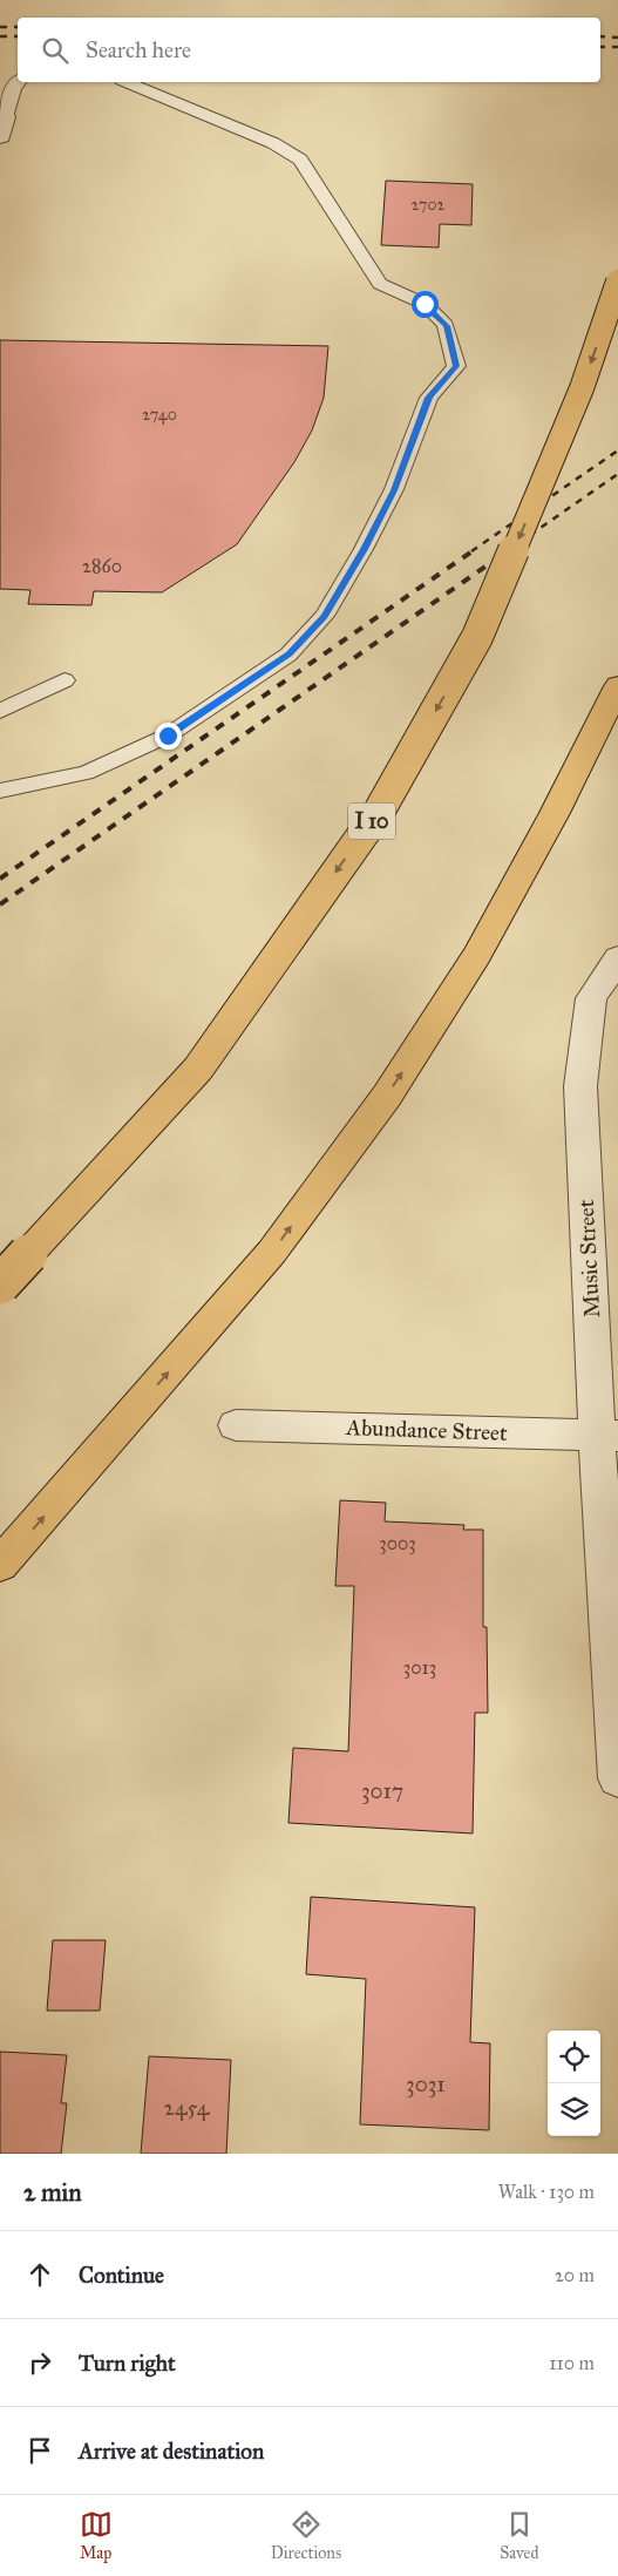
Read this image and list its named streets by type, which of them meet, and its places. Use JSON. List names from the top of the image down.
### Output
{
  "streets": {
    "highway": ["I 10"],
    "street": ["Music Street", "Abundance Street"]
  },
  "crossings": [
    ["Music Street", "Abundance Street"]
  ],
  "house_numbers": [
    "2702",
    "2740",
    "2860",
    "3003",
    "3013",
    "3017",
    "3031",
    "2454"
  ],
  "page": {
    "search": "Search here",
    "heading": ["2 min", "Walk · 130 m"],
    "list": [
      ["Continue", "20 m"],
      ["Turn right", "110 m"],
      "Arrive at destination"
    ],
    "nav": ["Map", "Directions", "Saved"]
  }
}
